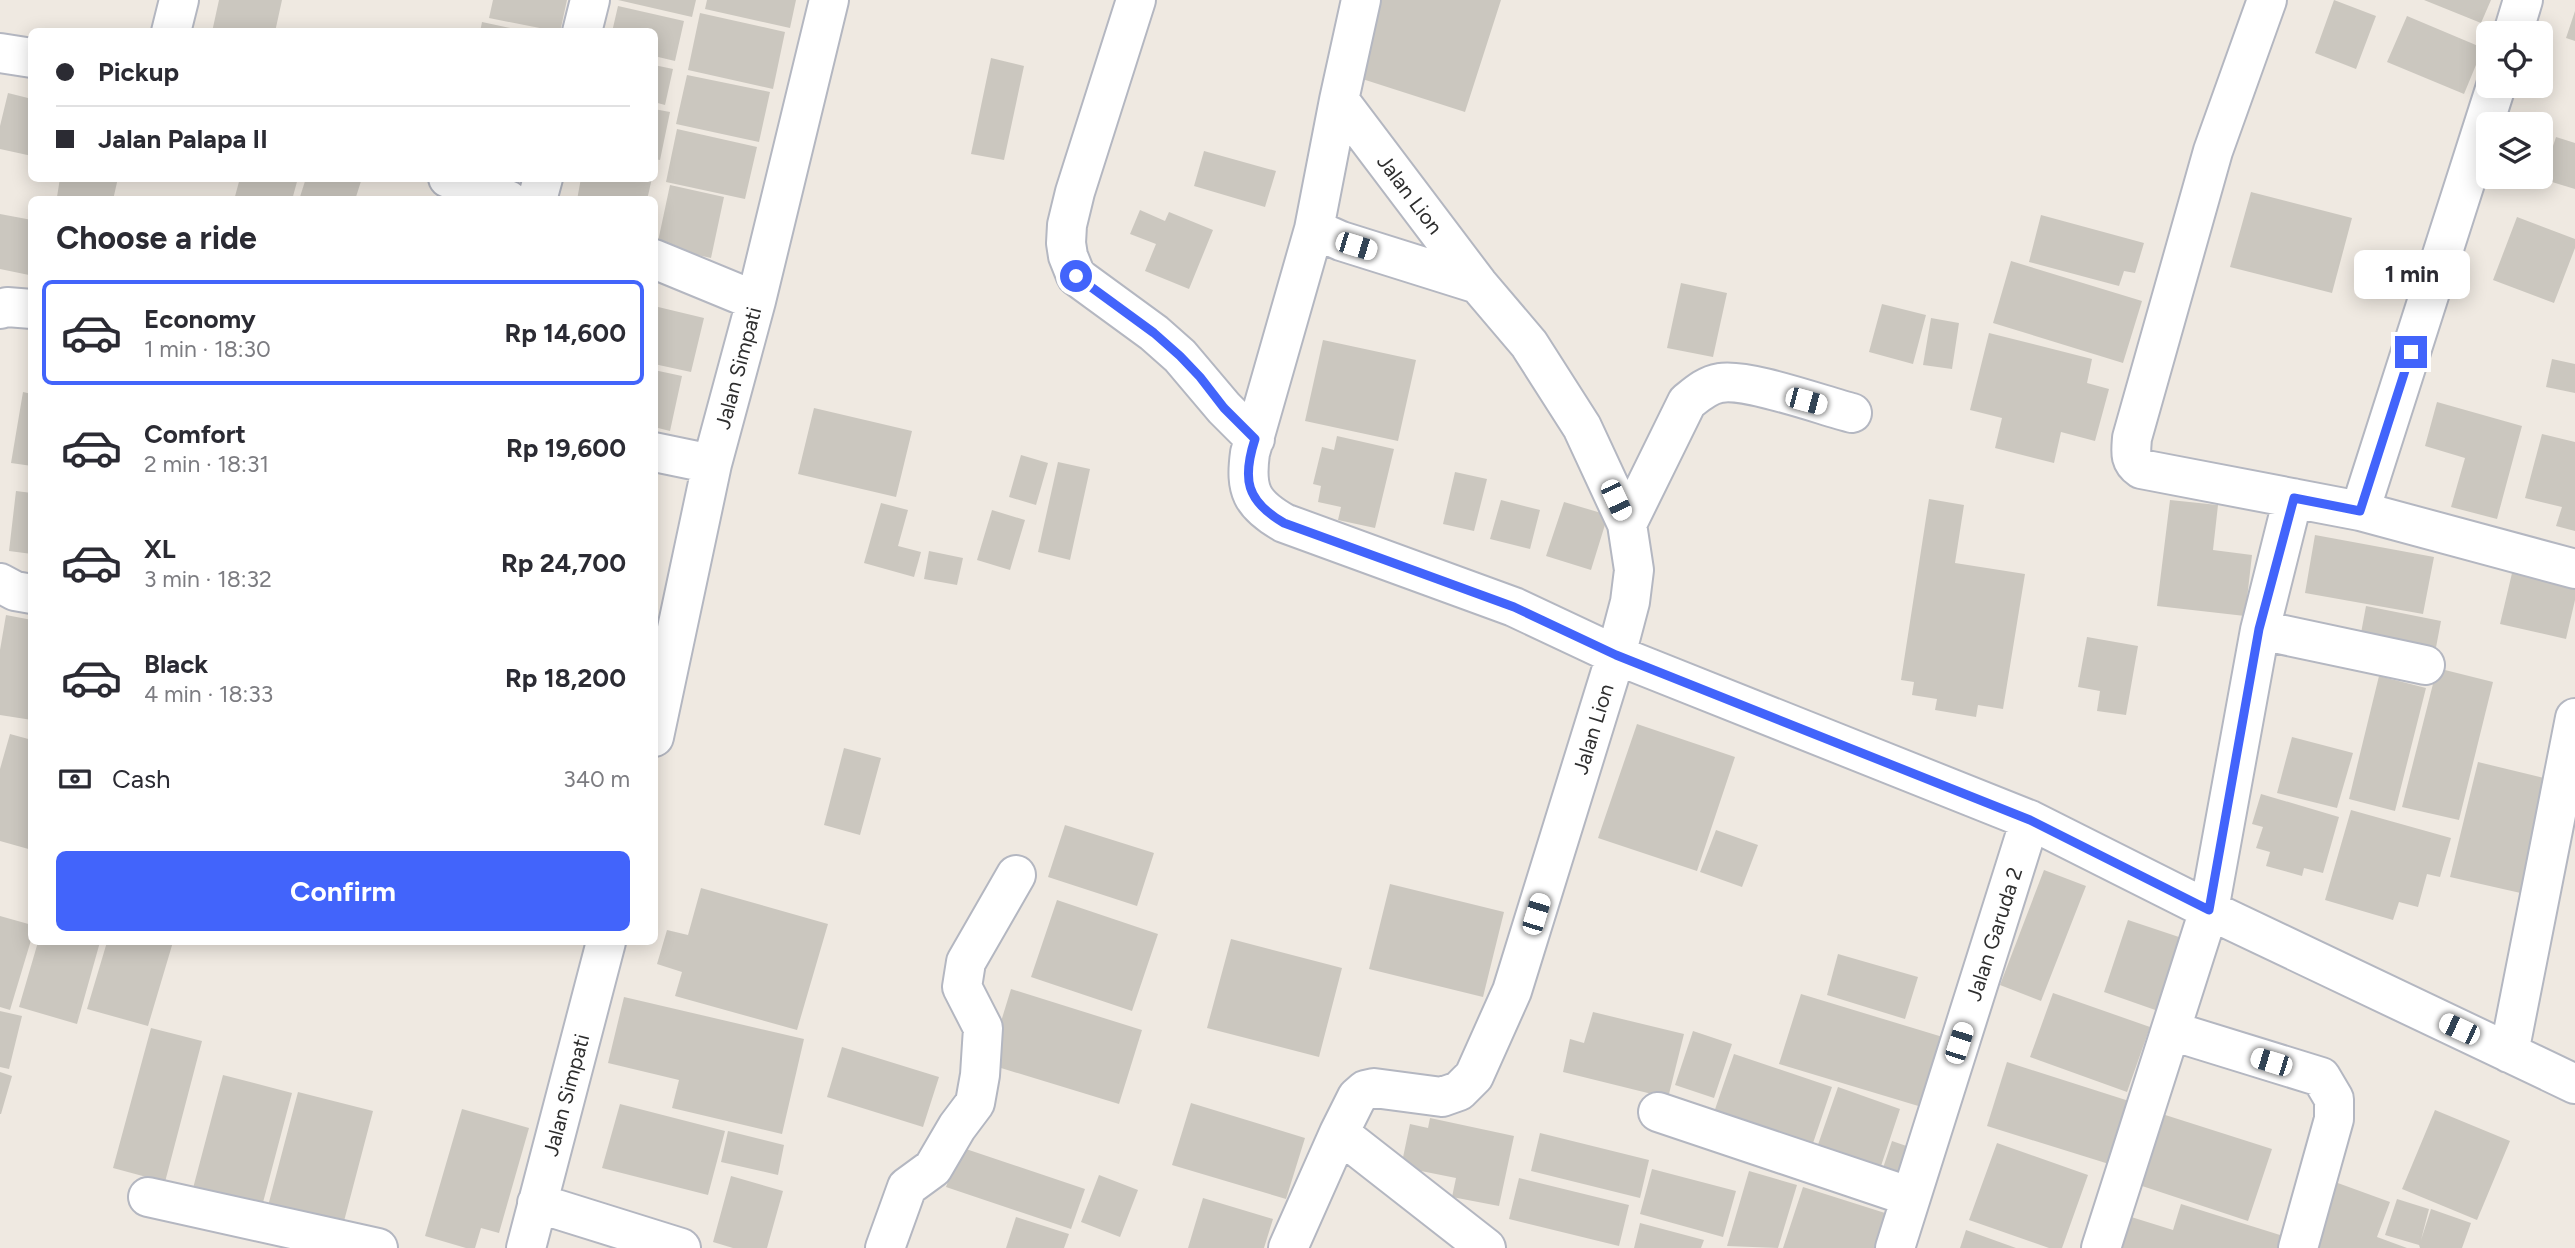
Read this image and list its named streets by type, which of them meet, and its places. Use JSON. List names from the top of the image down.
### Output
{
  "streets": {
    "street": ["Jalan Lion", "Jalan Simpati", "Jalan Garuda 2"]
  },
  "page": {
    "banner": ["Pickup", "Jalan Palapa II"],
    "heading": "Choose a ride",
    "bubble": "1 min",
    "list": [
      {
        "name": "Economy",
        "note": "1 min · 18:30",
        "value": "Rp 14,600"
      },
      {
        "name": "Comfort",
        "note": "2 min · 18:31",
        "value": "Rp 19,600"
      },
      {
        "name": "XL",
        "note": "3 min · 18:32",
        "value": "Rp 24,700"
      },
      {
        "name": "Black",
        "note": "4 min · 18:33",
        "value": "Rp 18,200"
      }
    ],
    "pay": ["Cash", "340 m"],
    "buttons": "Confirm"
  }
}
